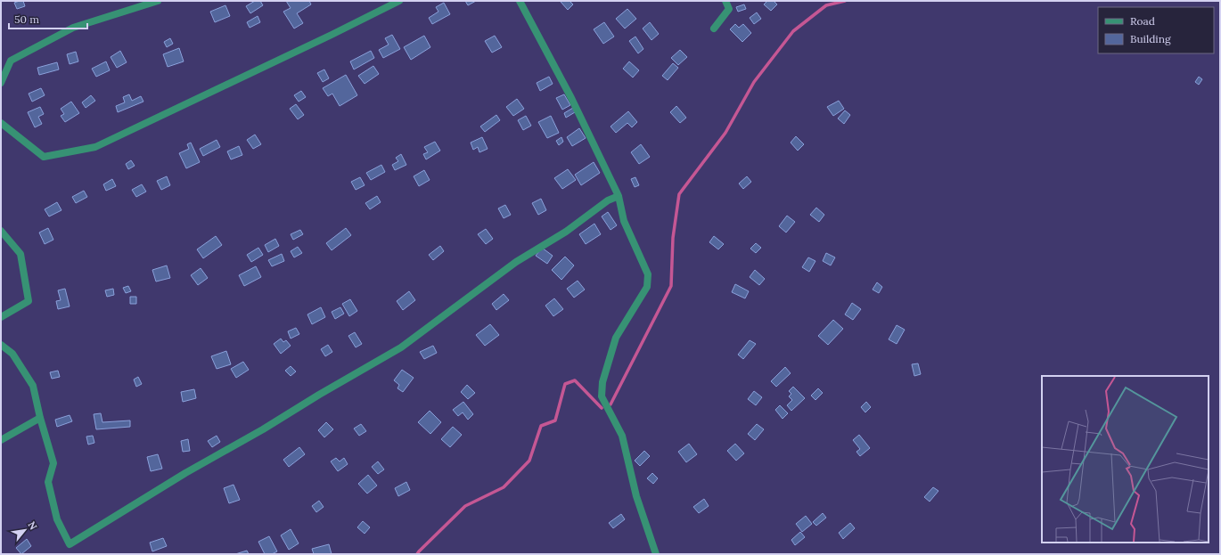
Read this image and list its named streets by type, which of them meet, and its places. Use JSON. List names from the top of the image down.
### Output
{
  "legend": ["Road", "Building"],
  "scale_bar": "50 m",
  "north": "top right"
}
